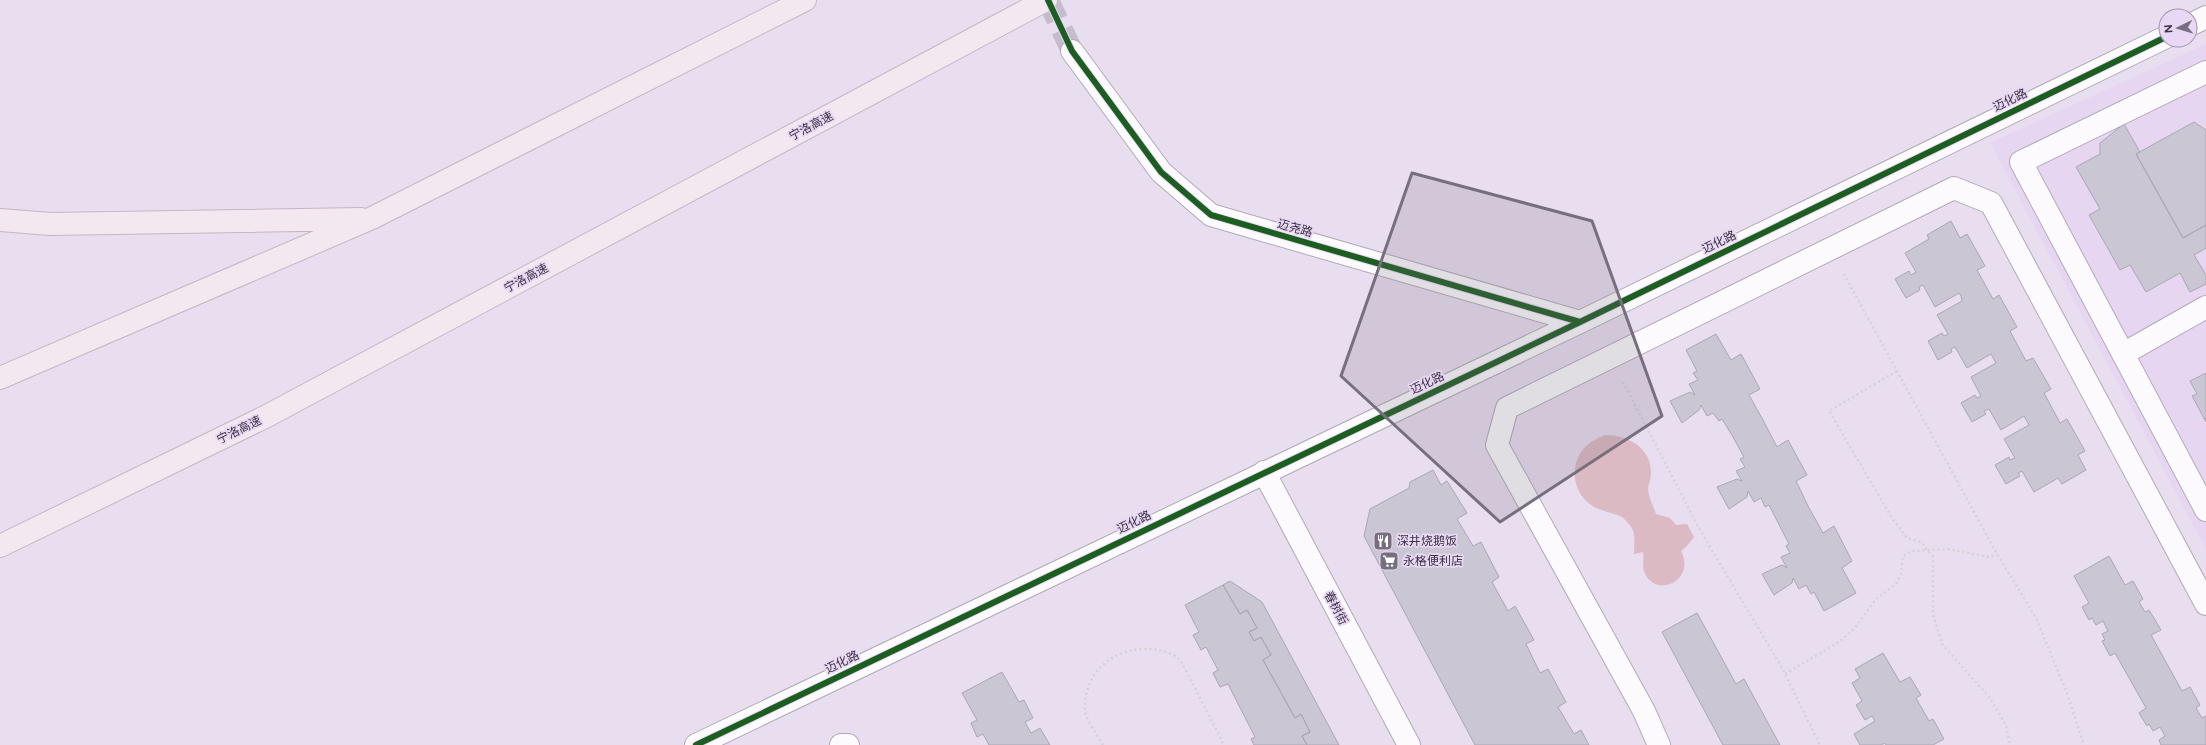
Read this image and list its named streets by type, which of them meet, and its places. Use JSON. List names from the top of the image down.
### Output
{
  "streets": {
    "highway": ["宁洛高速"],
    "street": ["迈化路", "迈尧路", "春树街"]
  },
  "crossings": [
    ["迈化路", "迈尧路"],
    ["迈化路", "春树街"]
  ],
  "places": {
    "restaurant": ["深井烧鹅饭"],
    "supermarket": ["永格便利店"]
  },
  "north": "left"
}
